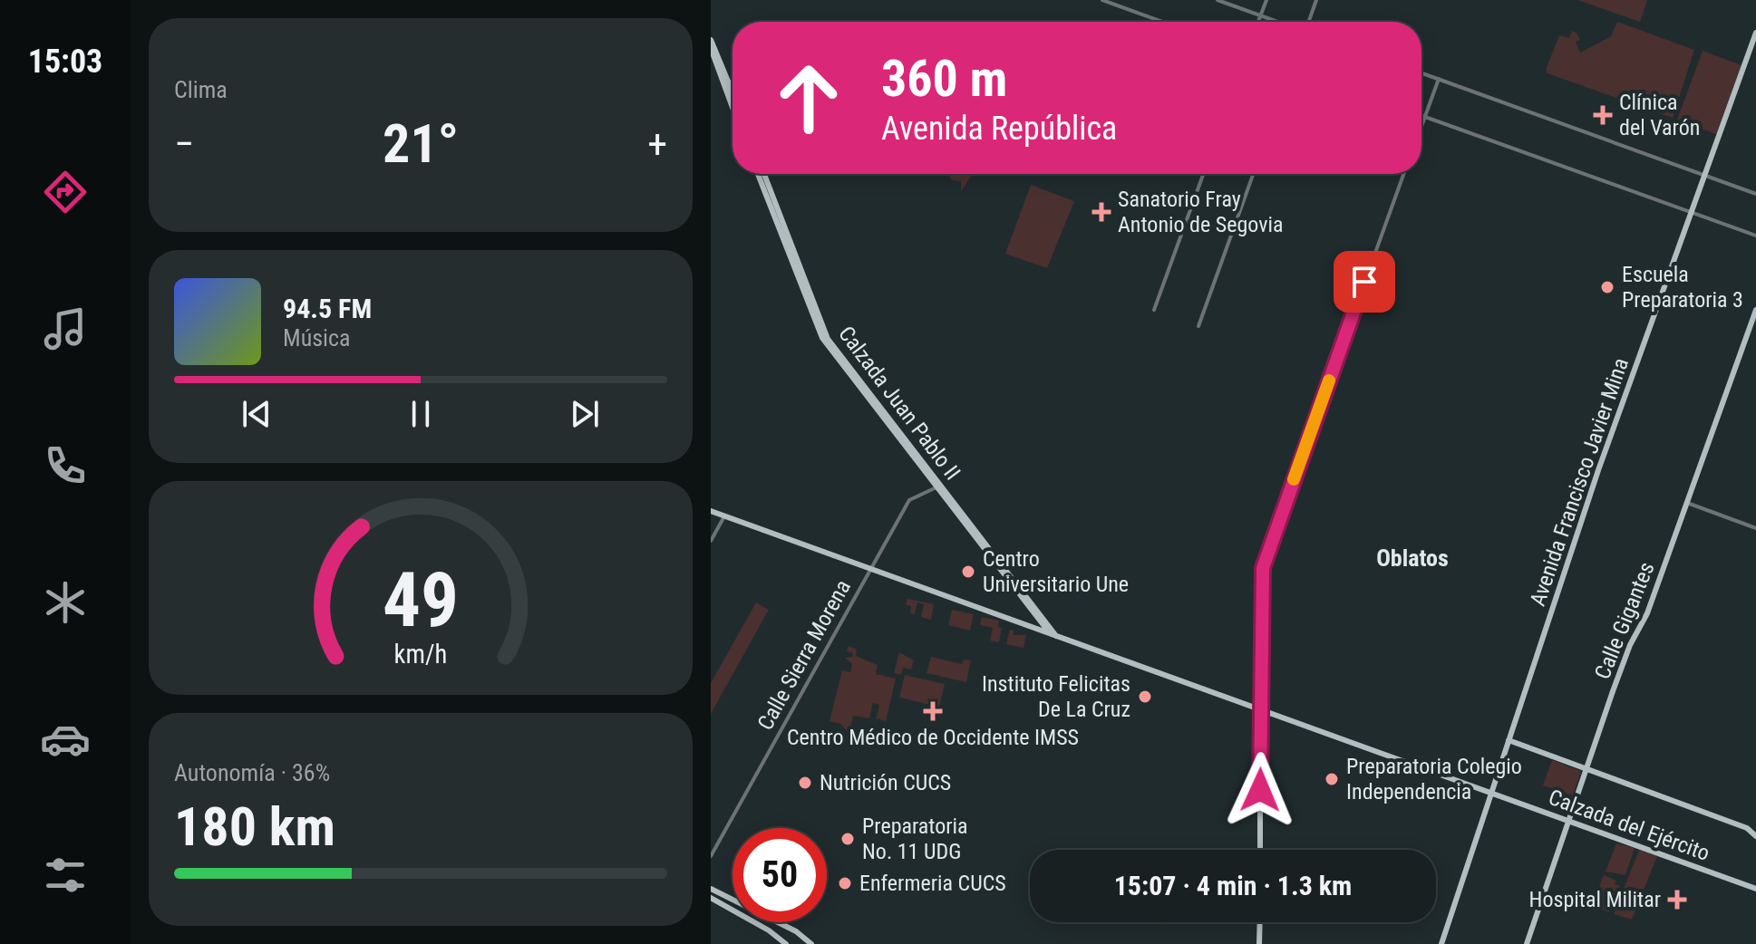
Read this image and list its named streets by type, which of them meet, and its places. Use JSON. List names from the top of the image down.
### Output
{
  "streets": {
    "main road": [
      "Calzada Juan Pablo II",
      "Avenida Francisco Javier Mina",
      "Calle Gigantes",
      "Calzada del Ejército"
    ],
    "street": ["Calle Sierra Morena"]
  },
  "crossings": [
    ["Calzada Juan Pablo II", "Calle Sierra Morena"],
    ["Calzada Juan Pablo II", "Calzada del Ejército"],
    ["Avenida Francisco Javier Mina", "Calzada del Ejército"],
    ["Calle Gigantes", "Calzada del Ejército"],
    ["Calle Sierra Morena", "Calzada del Ejército"]
  ],
  "districts": ["Oblatos"],
  "places": {
    "health": [
      "Clínica del Varón",
      "Sanatorio Fray Antonio de Segovia",
      "Centro Médico de Occidente IMSS",
      "Hospital Militar"
    ],
    "other": [
      "Escuela Preparatoria 3",
      "Centro Universitario Une",
      "Instituto Felicitas De La Cruz",
      "Preparatoria Colegio Independencia",
      "Nutrición CUCS",
      "Preparatoria No. 11 UDG",
      "Enfermeria CUCS"
    ]
  },
  "page": {
    "tabs": "15:03",
    "tile": [
      "Clima",
      ["Autonomía · 36%", "180 km"]
    ],
    "turn": ["360 m", "Avenida República"],
    "heat": ["−", "21°", "+"],
    "song": ["94.5 FM", "Música"],
    "limit": "50",
    "trip": "15:07 · 4 min · 1.3 km",
    "gauge": ["49", "km/h"]
  }
}
